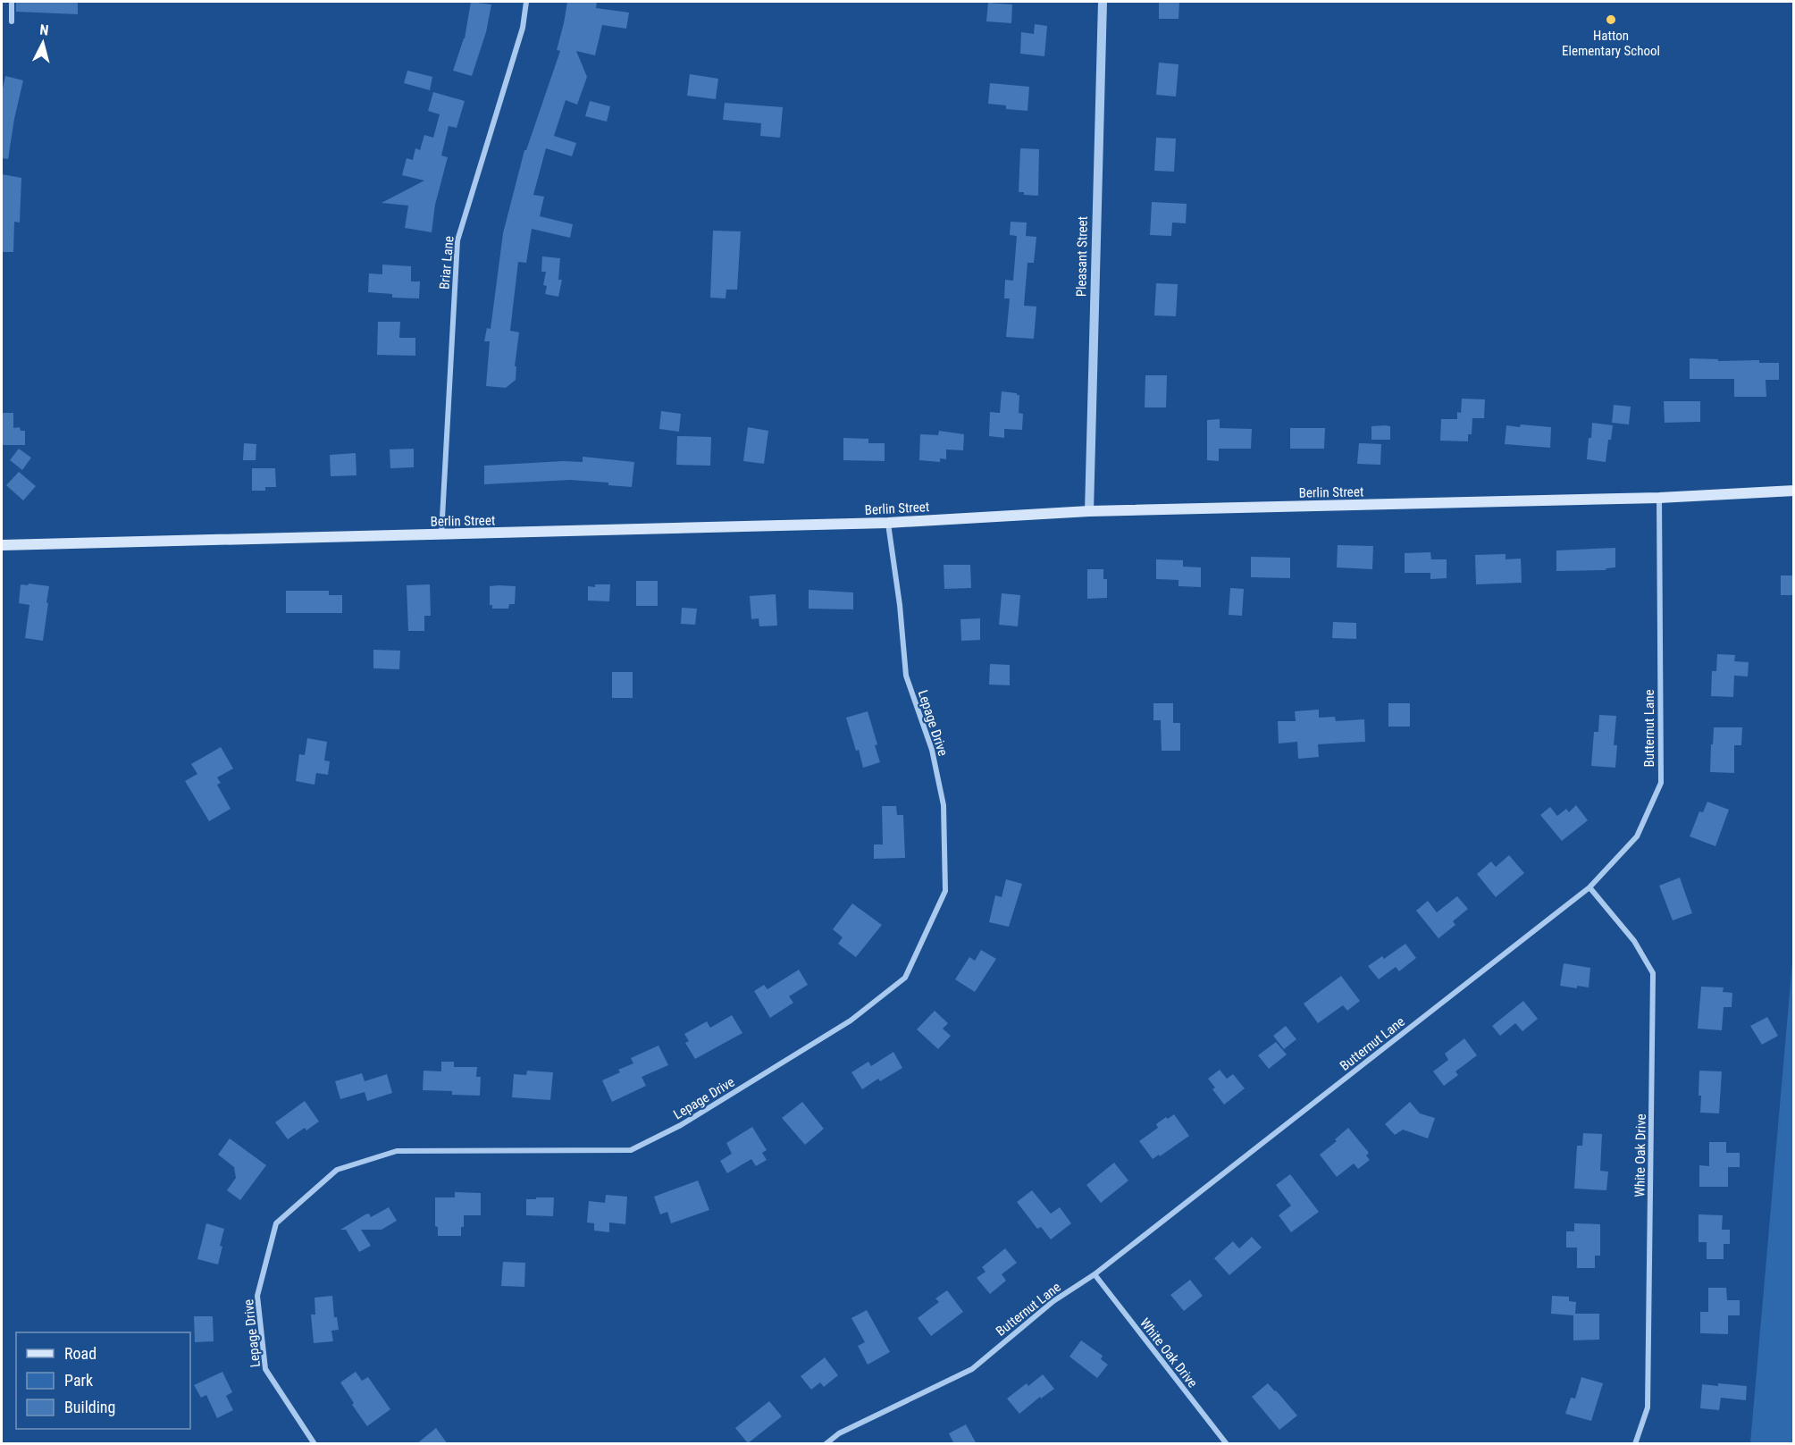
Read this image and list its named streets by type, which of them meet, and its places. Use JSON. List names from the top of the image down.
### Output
{
  "streets": {
    "main road": ["Berlin Street"],
    "street": [
      "Pleasant Street",
      "Briar Lane",
      "Lepage Drive",
      "Butternut Lane",
      "White Oak Drive"
    ]
  },
  "crossings": [
    ["Pleasant Street", "Berlin Street"],
    ["Briar Lane", "Berlin Street"],
    ["Berlin Street", "Lepage Drive"],
    ["Berlin Street", "Butternut Lane"],
    ["Butternut Lane", "White Oak Drive"]
  ],
  "places": ["Hatton Elementary School"],
  "legend": ["Road", "Park", "Building"],
  "north": "top"
}
